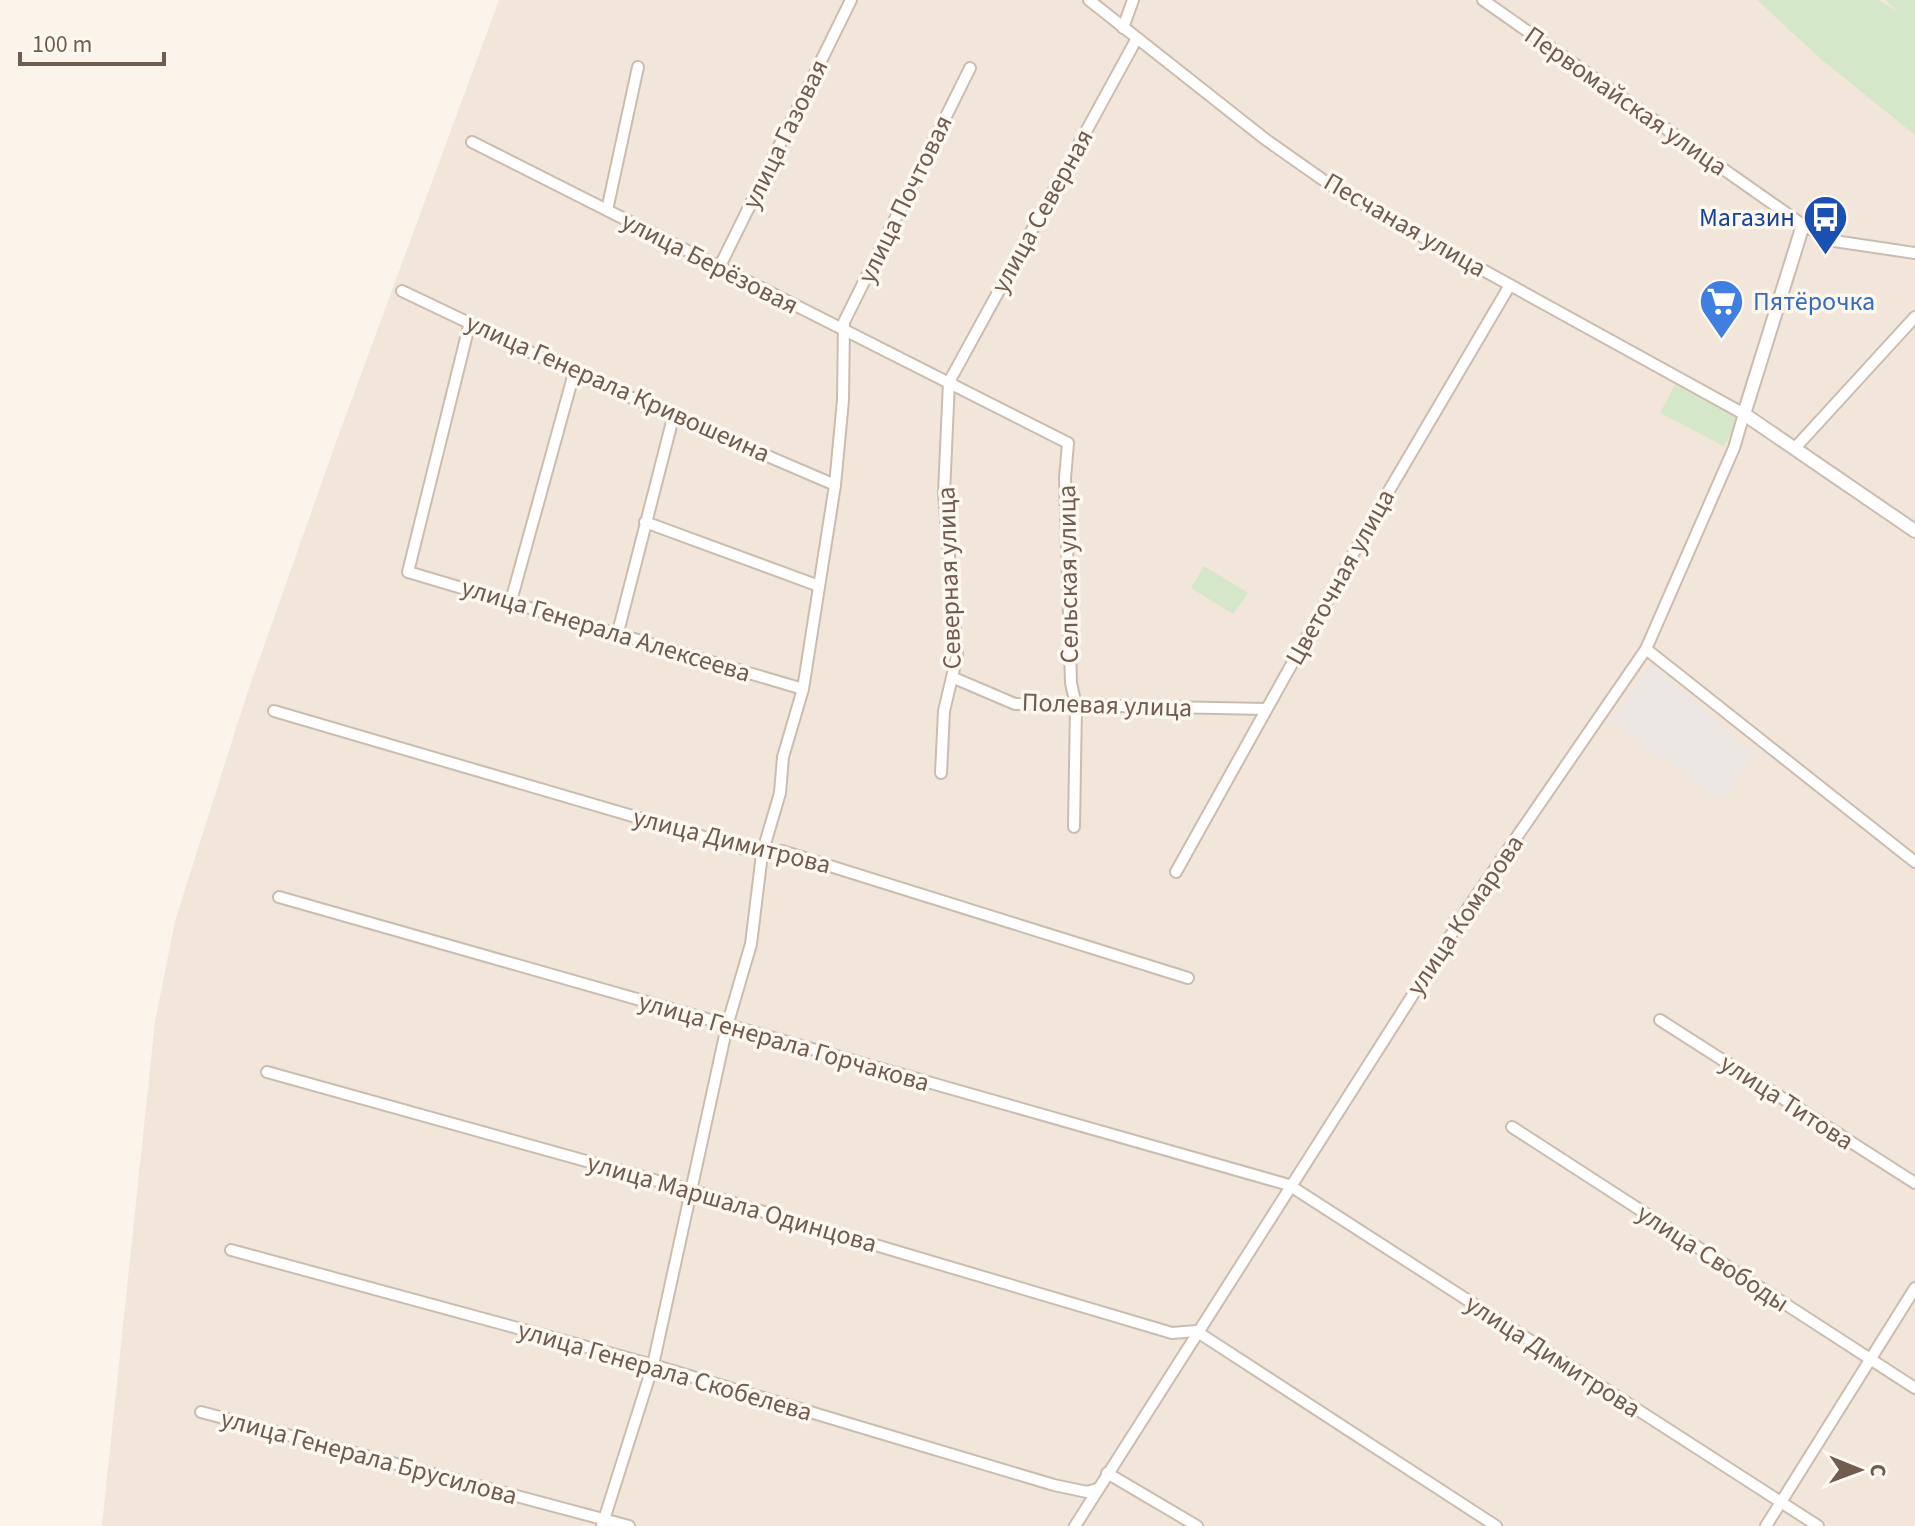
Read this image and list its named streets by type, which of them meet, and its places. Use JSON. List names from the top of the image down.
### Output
{
  "streets": {
    "street": [
      "Первомайская улица",
      "улица Газовая",
      "улица Почтовая",
      "улица Северная",
      "Песчаная улица",
      "улица Берёзовая",
      "улица Генерала Кривошеина",
      "Сельская улица",
      "Цветочная улица",
      "Северная улица",
      "улица Генерала Алексеева",
      "Полевая улица",
      "улица Димитрова",
      "улица Комарова",
      "улица Генерала Горчакова",
      "улица Титова",
      "улица Маршала Одинцова",
      "улица Свободы",
      "улица Генерала Скобелева",
      "улица Генерала Брусилова"
    ]
  },
  "crossings": [
    ["улица Газовая", "улица Берёзовая"],
    ["улица Почтовая", "улица Берёзовая"],
    ["улица Почтовая", "улица Генерала Кривошеина"],
    ["улица Почтовая", "улица Генерала Алексеева"],
    ["улица Почтовая", "улица Димитрова"],
    ["улица Почтовая", "улица Генерала Горчакова"],
    ["улица Почтовая", "улица Маршала Одинцова"],
    ["улица Почтовая", "улица Генерала Скобелева"],
    ["улица Почтовая", "улица Генерала Брусилова"],
    ["улица Северная", "Песчаная улица"],
    ["улица Северная", "улица Берёзовая"],
    ["улица Северная", "Северная улица"],
    ["Песчаная улица", "Цветочная улица"],
    ["Песчаная улица", "улица Комарова"],
    ["улица Берёзовая", "Сельская улица"],
    ["улица Берёзовая", "Северная улица"],
    ["улица Генерала Кривошеина", "улица Генерала Алексеева"],
    ["Сельская улица", "Полевая улица"],
    ["Цветочная улица", "Полевая улица"],
    ["Северная улица", "Полевая улица"],
    ["улица Димитрова", "улица Комарова"],
    ["улица Димитрова", "улица Генерала Горчакова"],
    ["улица Комарова", "улица Генерала Горчакова"],
    ["улица Комарова", "улица Маршала Одинцова"],
    ["улица Комарова", "улица Генерала Скобелева"]
  ],
  "places": {
    "bus stop": ["Магазин"],
    "supermarket": ["Пятёрочка"]
  },
  "scale_bar": "100 m",
  "north": "right"
}
